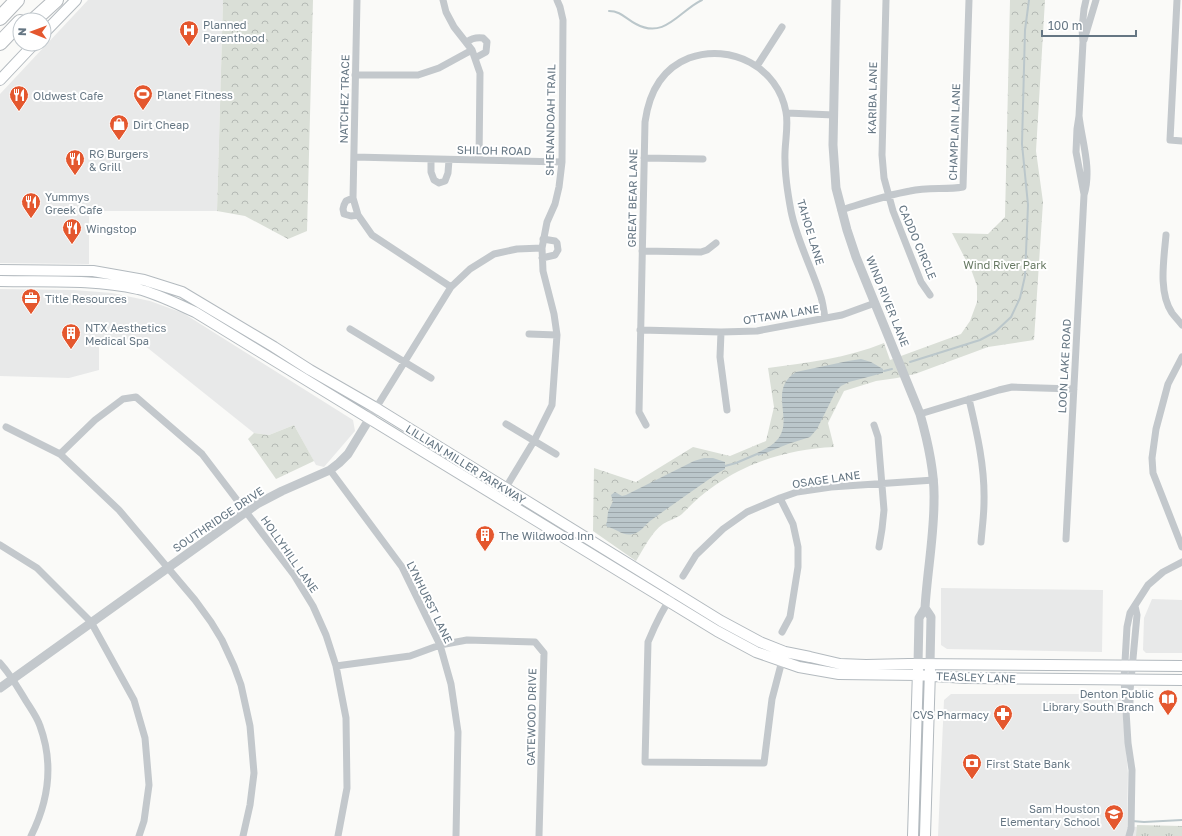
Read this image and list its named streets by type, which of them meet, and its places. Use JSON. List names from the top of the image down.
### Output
{
  "streets": {
    "main road": ["LILLIAN MILLER PARKWAY", "TEASLEY LANE"],
    "street": [
      "KARIBA LANE",
      "NATCHEZ TRACE",
      "SHENANDOAH TRAIL",
      "CHAMPLAIN LANE",
      "SHILOH ROAD",
      "GREAT BEAR LANE",
      "TAHOE LANE",
      "CADDO CIRCLE",
      "WIND RIVER LANE",
      "OTTAWA LANE",
      "LOON LAKE ROAD",
      "OSAGE LANE",
      "SOUTHRIDGE DRIVE",
      "HOLLYHILL LANE",
      "LYNHURST LANE",
      "GATEWOOD DRIVE"
    ]
  },
  "crossings": [
    ["KARIBA LANE", "CHAMPLAIN LANE"],
    ["KARIBA LANE", "CADDO CIRCLE"],
    ["NATCHEZ TRACE", "SHILOH ROAD"],
    ["NATCHEZ TRACE", "SOUTHRIDGE DRIVE"],
    ["SHENANDOAH TRAIL", "SHILOH ROAD"],
    ["SHENANDOAH TRAIL", "LILLIAN MILLER PARKWAY"],
    ["SHENANDOAH TRAIL", "SOUTHRIDGE DRIVE"],
    ["CHAMPLAIN LANE", "CADDO CIRCLE"],
    ["CHAMPLAIN LANE", "WIND RIVER LANE"],
    ["GREAT BEAR LANE", "TAHOE LANE"],
    ["GREAT BEAR LANE", "OTTAWA LANE"],
    ["TAHOE LANE", "OTTAWA LANE"],
    ["WIND RIVER LANE", "OTTAWA LANE"],
    ["WIND RIVER LANE", "LILLIAN MILLER PARKWAY"],
    ["WIND RIVER LANE", "OSAGE LANE"],
    ["WIND RIVER LANE", "TEASLEY LANE"],
    ["LILLIAN MILLER PARKWAY", "SOUTHRIDGE DRIVE"],
    ["LILLIAN MILLER PARKWAY", "TEASLEY LANE"],
    ["SOUTHRIDGE DRIVE", "HOLLYHILL LANE"],
    ["SOUTHRIDGE DRIVE", "LYNHURST LANE"],
    ["HOLLYHILL LANE", "GATEWOOD DRIVE"],
    ["LYNHURST LANE", "GATEWOOD DRIVE"]
  ],
  "parks": ["Wind River Park"],
  "places": {
    "hospital": ["Planned Parenthood"],
    "sports": ["Planet Fitness"],
    "restaurant": [
      "Oldwest Cafe",
      "RG Burgers & Grill",
      "Yummys Greek Cafe",
      "Wingstop"
    ],
    "shop": ["Dirt Cheap"],
    "office": ["Title Resources"],
    "building": ["NTX Aesthetics Medical Spa", "The Wildwood Inn"],
    "library": ["Denton Public Library South Branch"],
    "pharmacy": ["CVS Pharmacy"],
    "bank": ["First State Bank"],
    "school or university": ["Sam Houston Elementary School"]
  },
  "scale_bar": "100 m",
  "north": "left"
}
